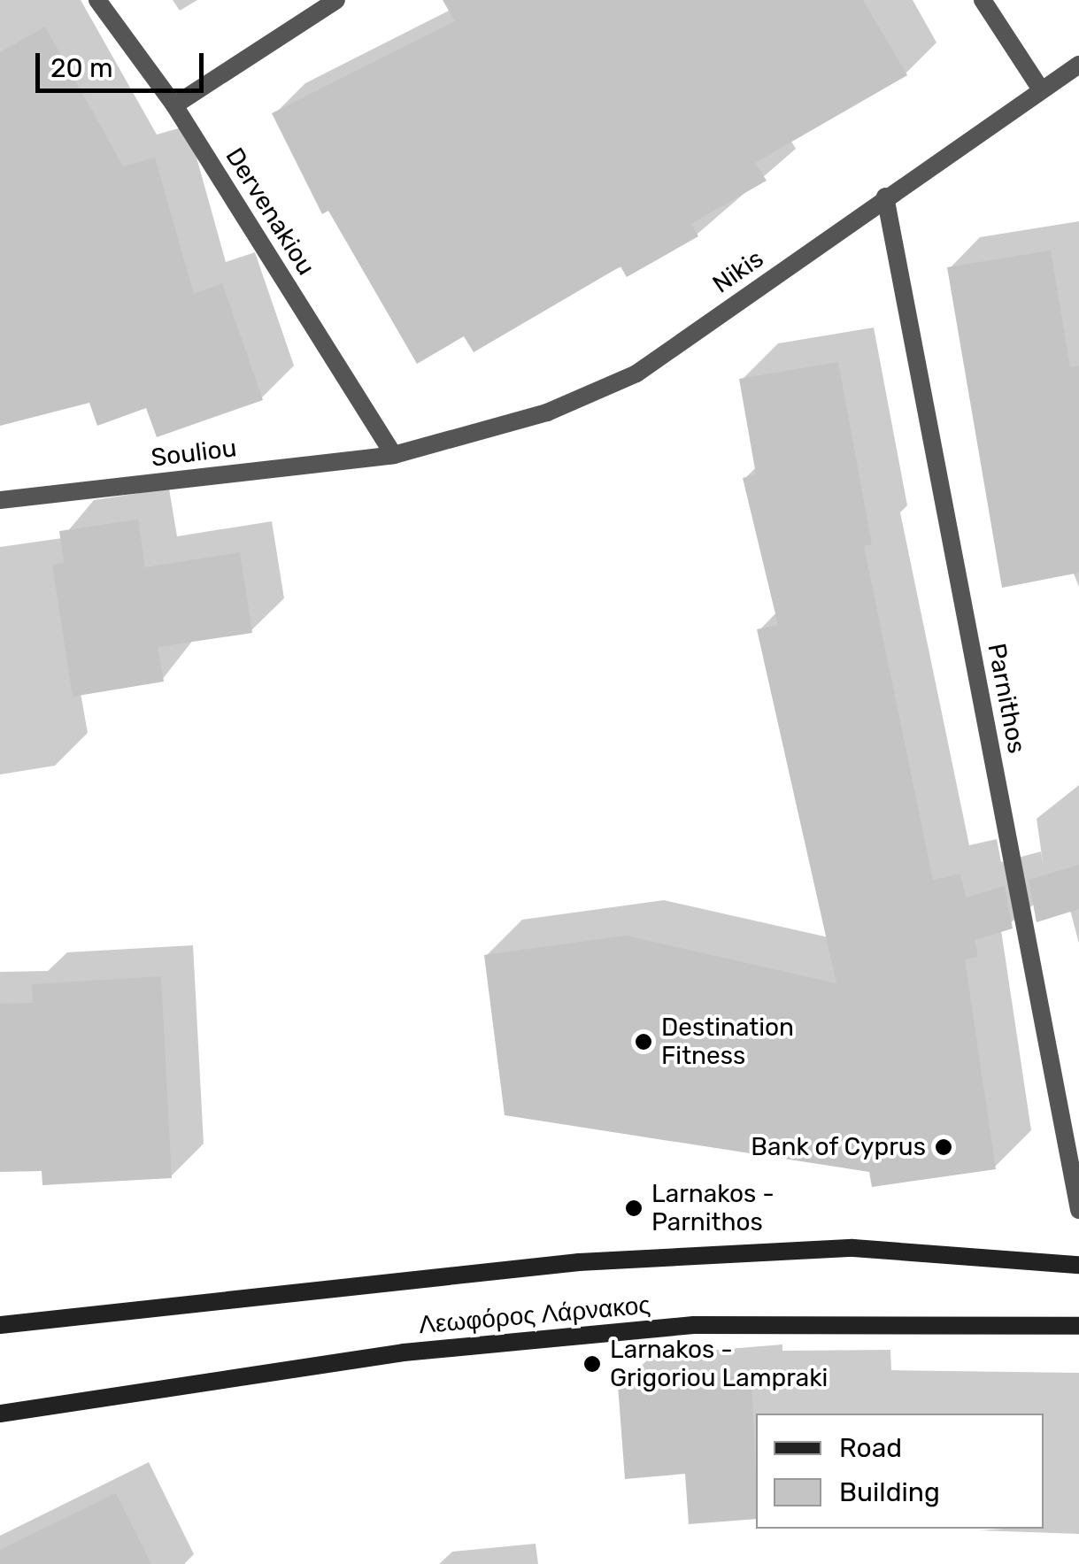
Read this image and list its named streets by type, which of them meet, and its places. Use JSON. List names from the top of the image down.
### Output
{
  "streets": {
    "main road": ["Λεωφόρος Λάρνακος"],
    "street": [
      "Dervenakiou",
      "Nikis",
      "Souliou",
      "Parnithos"
    ]
  },
  "crossings": [
    ["Dervenakiou", "Nikis"],
    ["Dervenakiou", "Souliou"],
    ["Nikis", "Souliou"],
    ["Nikis", "Parnithos"]
  ],
  "places": [
    "Destination Fitness",
    "Bank of Cyprus",
    "Larnakos - Parnithos",
    "Larnakos - Grigoriou Lampraki"
  ],
  "legend": ["Road", "Building"],
  "scale_bar": "20 m"
}
